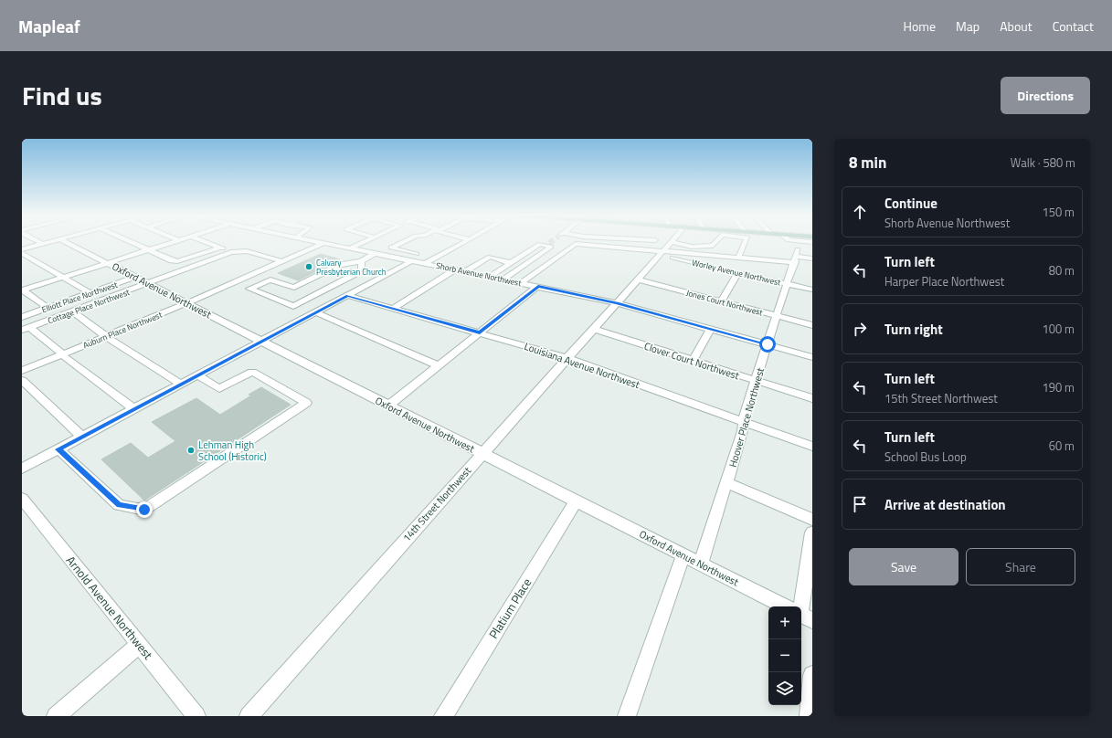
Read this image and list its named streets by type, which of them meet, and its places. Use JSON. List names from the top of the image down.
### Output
{
  "streets": {
    "street": [
      "Worley Avenue Northwest",
      "Shorb Avenue Northwest",
      "Oxford Avenue Northwest",
      "Elliott Place Northwest",
      "Jones Court Northwest",
      "Cottage Place Northwest",
      "Auburn Place Northwest",
      "Clover Court Northwest",
      "Louisiana Avenue Northwest",
      "Hoover Place Northwest",
      "14th Street Northwest",
      "Arnold Avenue Northwest",
      "Platium Place"
    ]
  },
  "crossings": [
    ["Worley Avenue Northwest", "Hoover Place Northwest"],
    ["Worley Avenue Northwest", "14th Street Northwest"],
    ["Shorb Avenue Northwest", "Auburn Place Northwest"],
    ["Shorb Avenue Northwest", "Hoover Place Northwest"],
    ["Shorb Avenue Northwest", "14th Street Northwest"],
    ["Oxford Avenue Northwest", "Elliott Place Northwest"],
    ["Oxford Avenue Northwest", "Cottage Place Northwest"],
    ["Oxford Avenue Northwest", "Auburn Place Northwest"],
    ["Oxford Avenue Northwest", "Hoover Place Northwest"],
    ["Oxford Avenue Northwest", "14th Street Northwest"],
    ["Oxford Avenue Northwest", "Platium Place"],
    ["Jones Court Northwest", "Hoover Place Northwest"],
    ["Jones Court Northwest", "14th Street Northwest"],
    ["Clover Court Northwest", "Hoover Place Northwest"],
    ["Clover Court Northwest", "14th Street Northwest"],
    ["Louisiana Avenue Northwest", "Hoover Place Northwest"],
    ["Louisiana Avenue Northwest", "14th Street Northwest"]
  ],
  "places": ["Calvary Presbyterian Church", "Lehman High School (Historic)"],
  "page": {
    "header": "Mapleaf",
    "nav": [
      "Home",
      "Map",
      "About",
      "Contact"
    ],
    "title": "Find us",
    "buttons": [
      "Directions",
      ["Save", "Share"]
    ],
    "heading": ["8 min", "Walk · 580 m"],
    "list": [
      ["Continue", "Shorb Avenue Northwest", "150 m"],
      ["Turn left", "Harper Place Northwest", "80 m"],
      ["Turn right", "100 m"],
      ["Turn left", "15th Street Northwest", "190 m"],
      ["Turn left", "School Bus Loop", "60 m"],
      "Arrive at destination"
    ],
    "map_buttons": ["+", "−"]
  }
}
